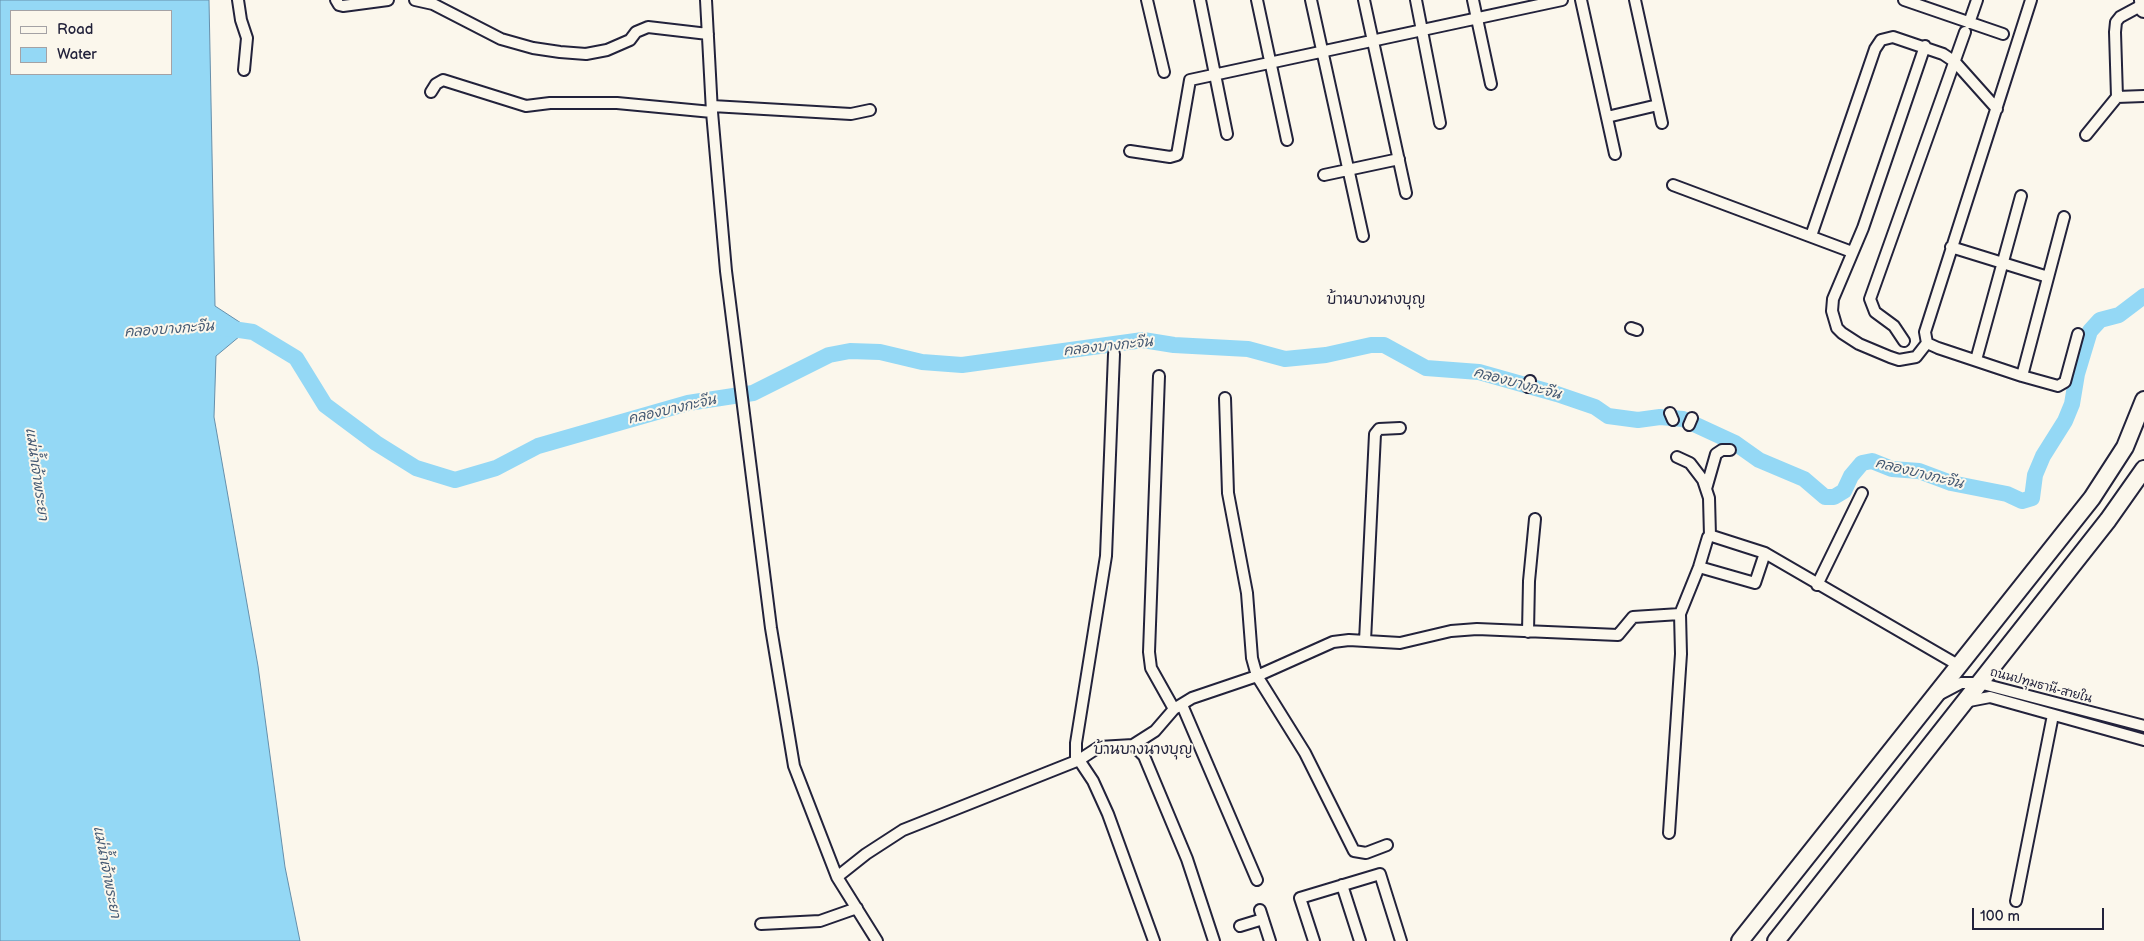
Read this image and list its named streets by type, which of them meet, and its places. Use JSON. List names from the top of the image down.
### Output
{
  "streets": {
    "street": ["ถนนปทุมธานี-สายใน"]
  },
  "districts": ["บ้านบางนางบุญ", "บ้านบางนางบุญ"],
  "water": ["คลองบางกะจีน", "แม่น้ำเจ้าพระยา"],
  "legend": ["Road", "Water"],
  "scale_bar": "100 m"
}
